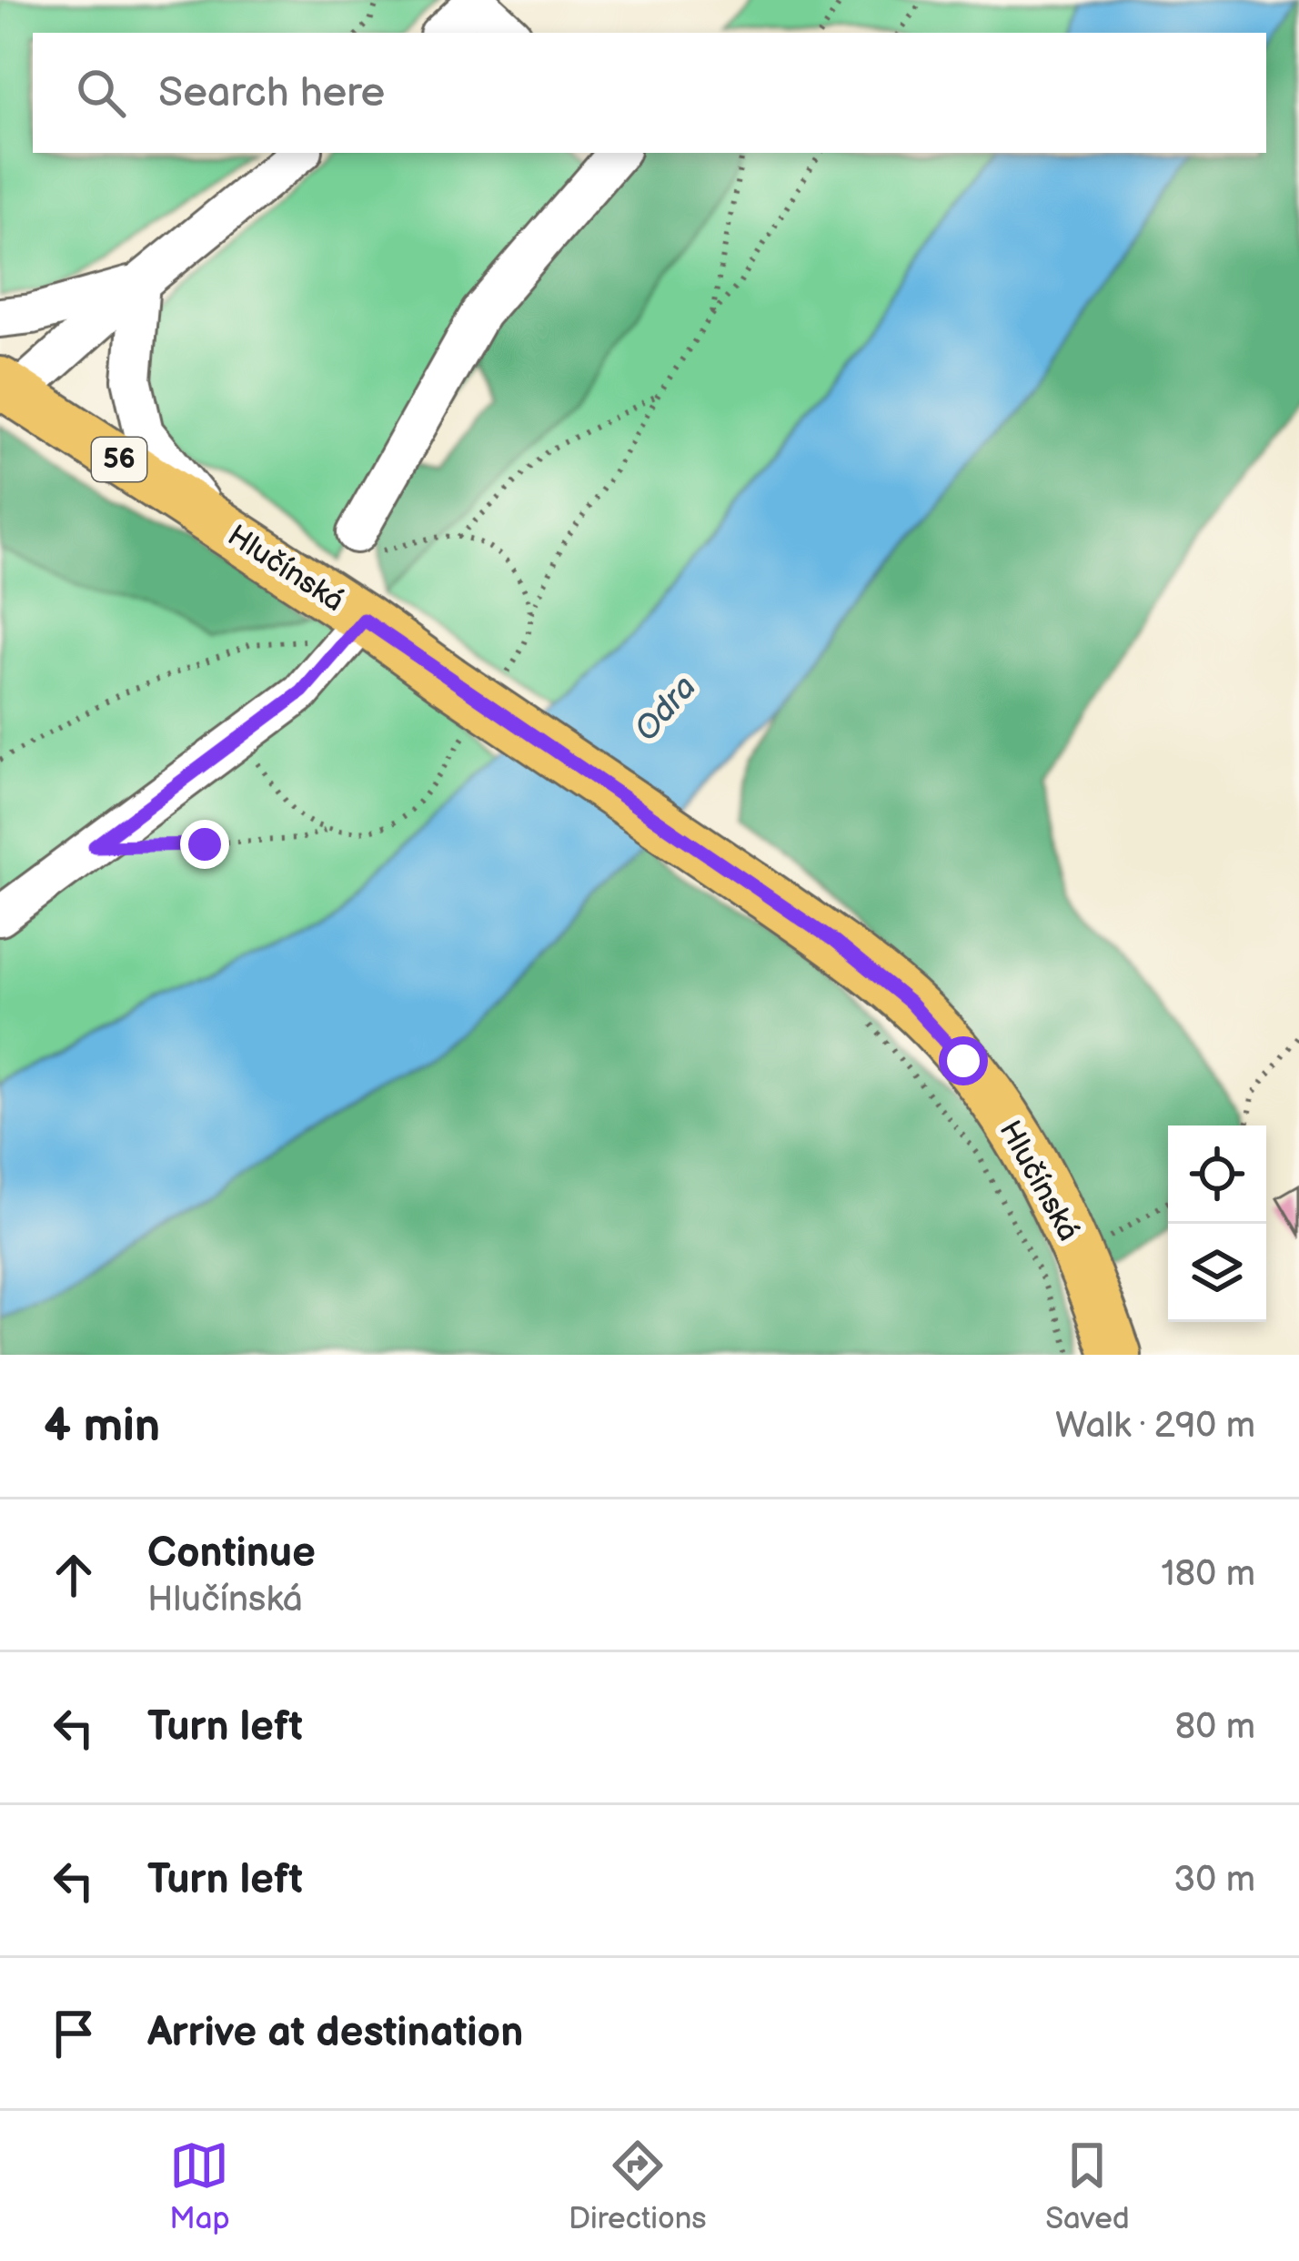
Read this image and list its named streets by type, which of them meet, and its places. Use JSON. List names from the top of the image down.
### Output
{
  "streets": {
    "main road": ["56", "Hlučínská"]
  },
  "water": ["Odra"],
  "page": {
    "search": "Search here",
    "heading": ["4 min", "Walk · 290 m"],
    "list": [
      ["Continue", "Hlučínská", "180 m"],
      ["Turn left", "80 m"],
      ["Turn left", "30 m"],
      "Arrive at destination"
    ],
    "nav": ["Map", "Directions", "Saved"]
  }
}
